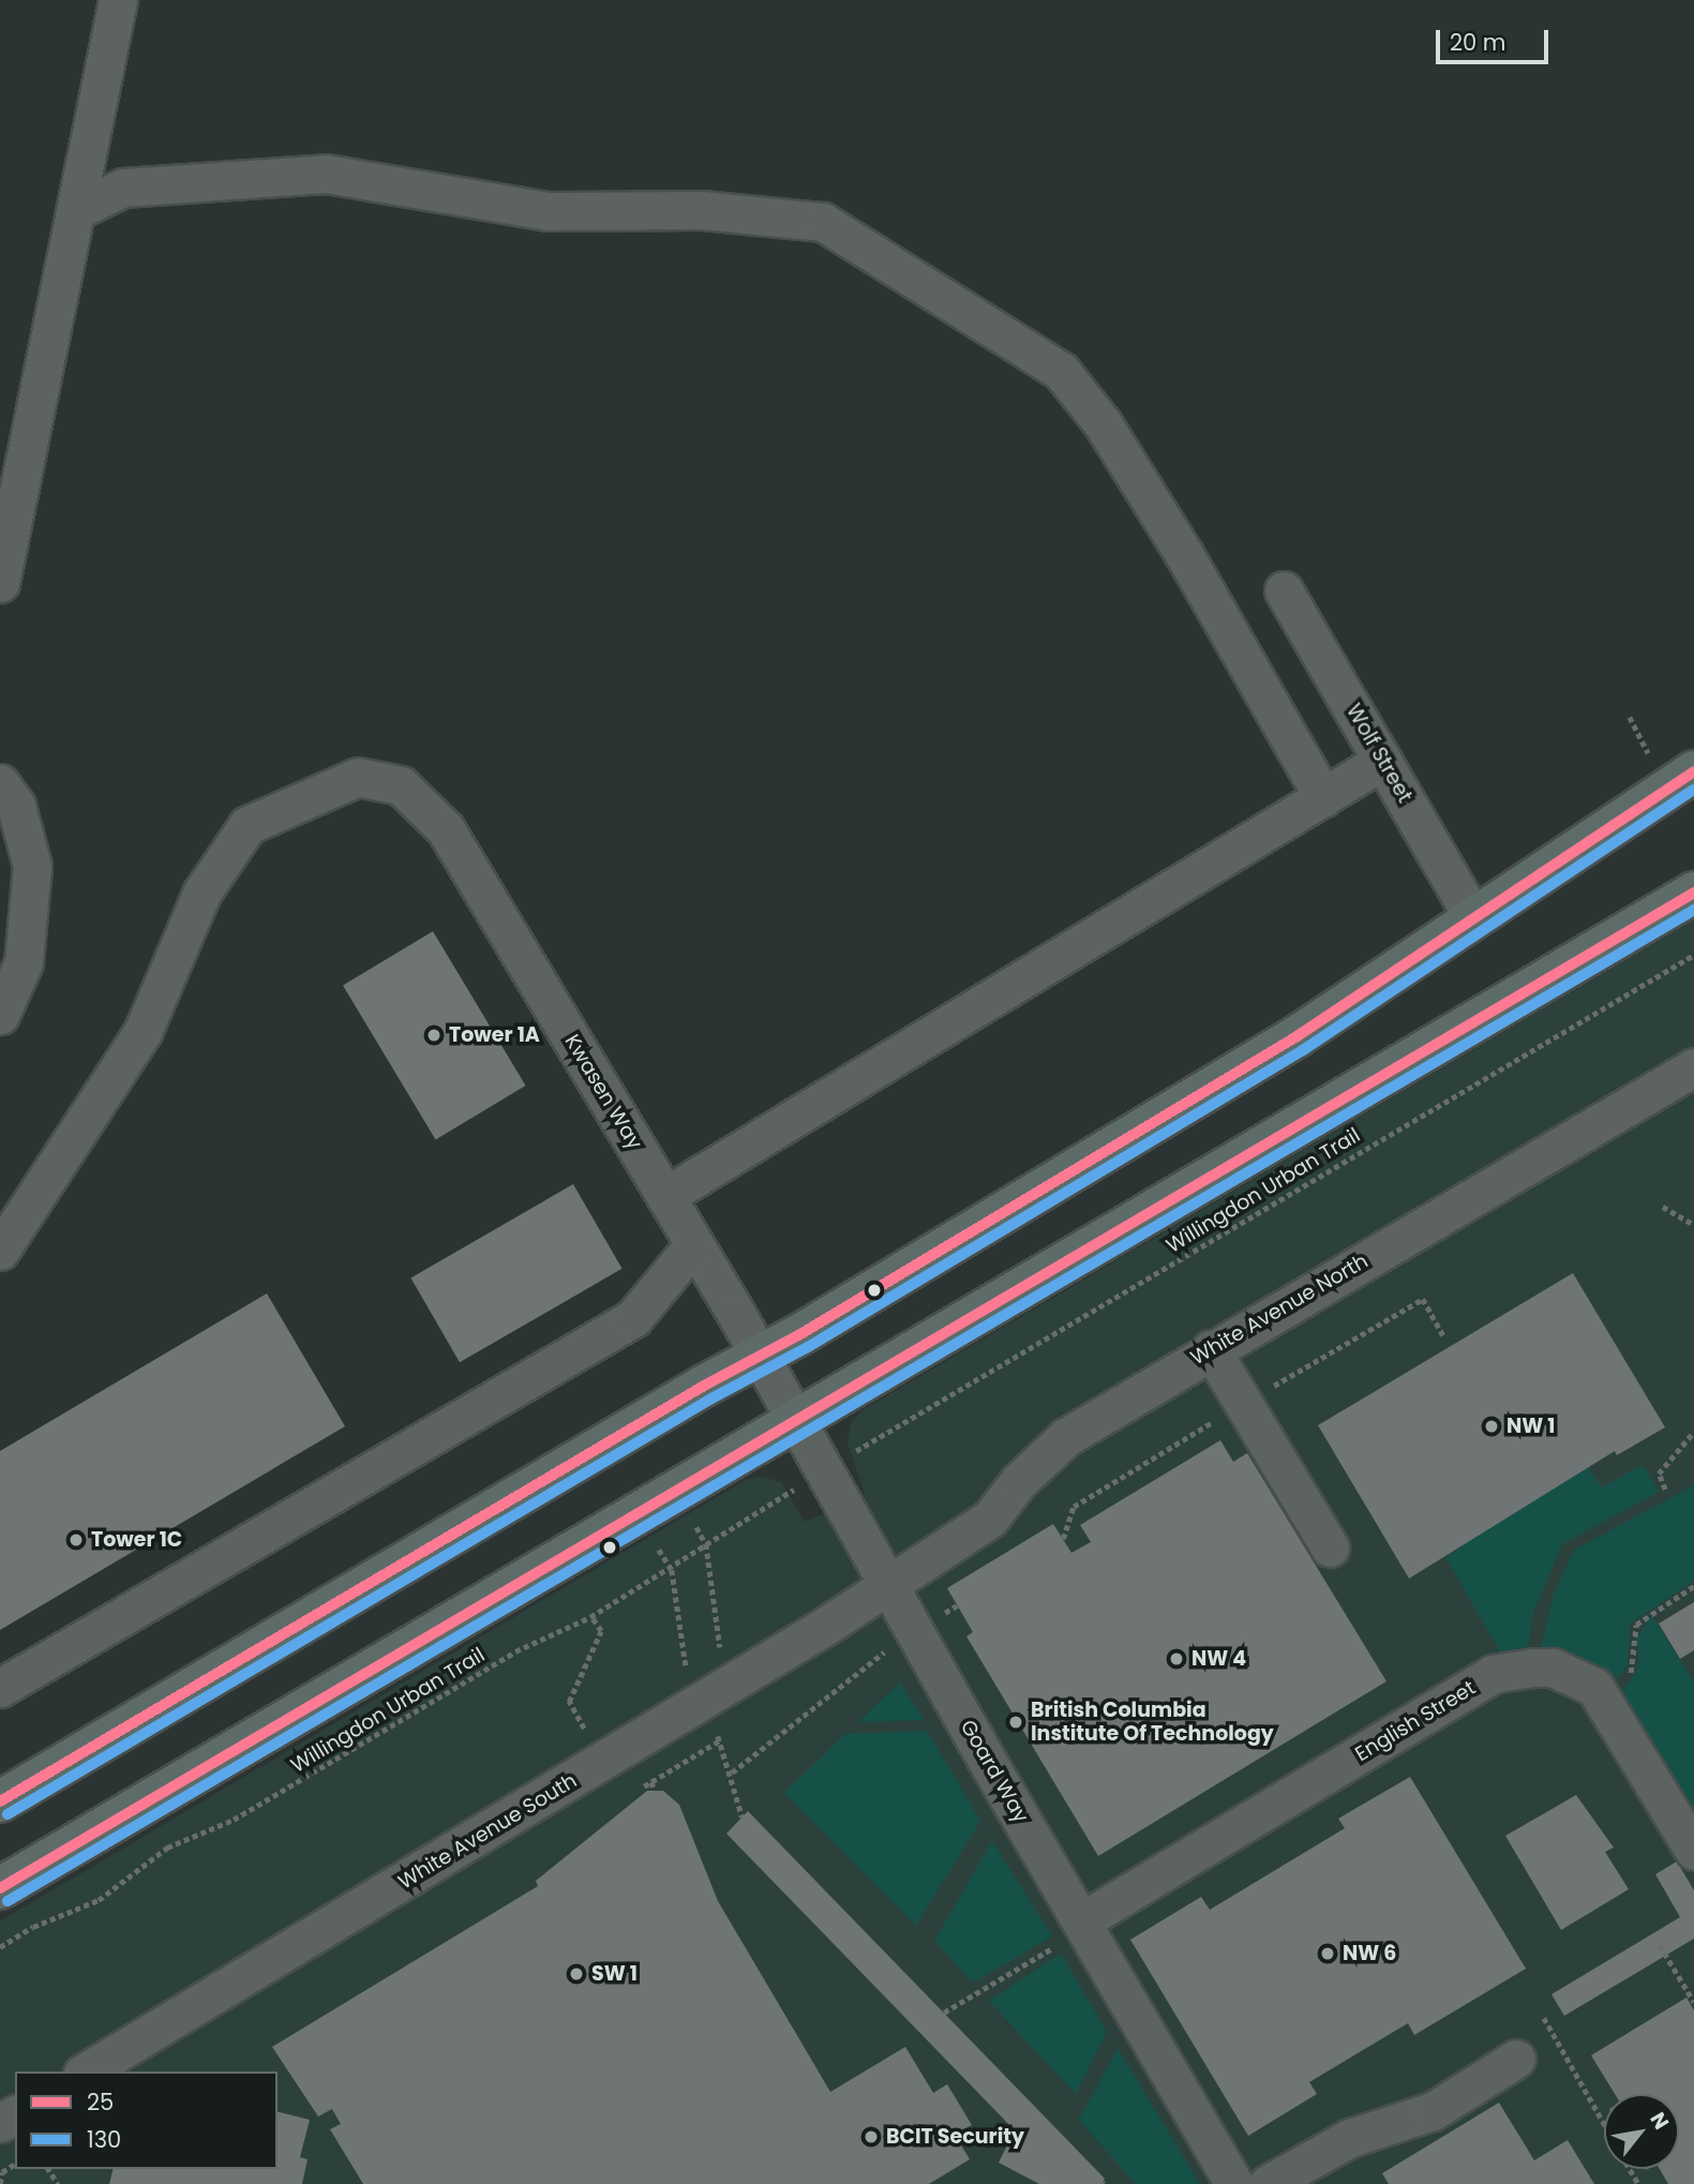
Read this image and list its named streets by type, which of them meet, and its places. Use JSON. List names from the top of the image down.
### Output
{
  "streets": {
    "street": [
      "Wolf Street",
      "Kwasen Way",
      "White Avenue North",
      "English Street",
      "Goard Way",
      "White Avenue South"
    ],
    "path": ["Willingdon Urban Trail"]
  },
  "crossings": [
    ["Kwasen Way", "Goard Way"],
    ["White Avenue North", "Goard Way"],
    ["White Avenue North", "White Avenue South"],
    ["English Street", "Goard Way"],
    ["Goard Way", "White Avenue South"]
  ],
  "places": [
    "Tower 1A",
    "NW 1",
    "Tower 1C",
    "NW 4",
    "British Columbia Institute Of Technology",
    "NW 6",
    "SW 1",
    "BCIT Security"
  ],
  "lines": ["transit line 25", "transit line 130"],
  "legend": ["25", "130"],
  "scale_bar": "20 m",
  "north": "top right"
}
